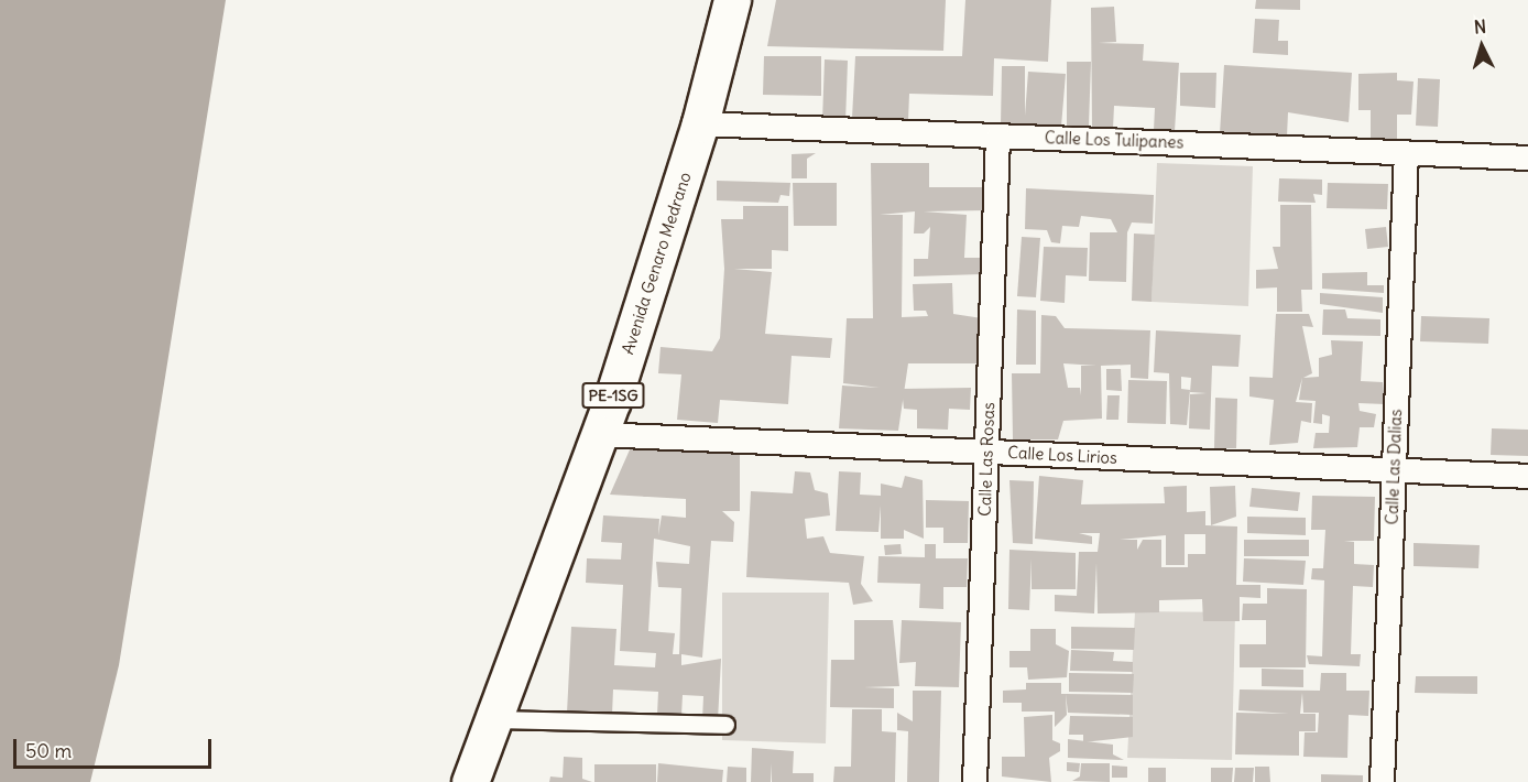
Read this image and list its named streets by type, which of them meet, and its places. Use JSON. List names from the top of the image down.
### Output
{
  "streets": {
    "main road": ["Avenida Genaro Medrano", "PE-1SG"],
    "street": [
      "Calle Los Tulipanes",
      "Calle Los Lirios",
      "Calle Las Rosas",
      "Calle Las Dalias"
    ]
  },
  "crossings": [
    ["Calle Los Tulipanes", "Avenida Genaro Medrano"],
    ["Calle Los Tulipanes", "Calle Las Rosas"],
    ["Calle Los Tulipanes", "Calle Las Dalias"],
    ["Avenida Genaro Medrano", "Calle Los Lirios"],
    ["Calle Los Lirios", "Calle Las Rosas"],
    ["Calle Los Lirios", "Calle Las Dalias"]
  ],
  "scale_bar": "50 m",
  "north": "top"
}
